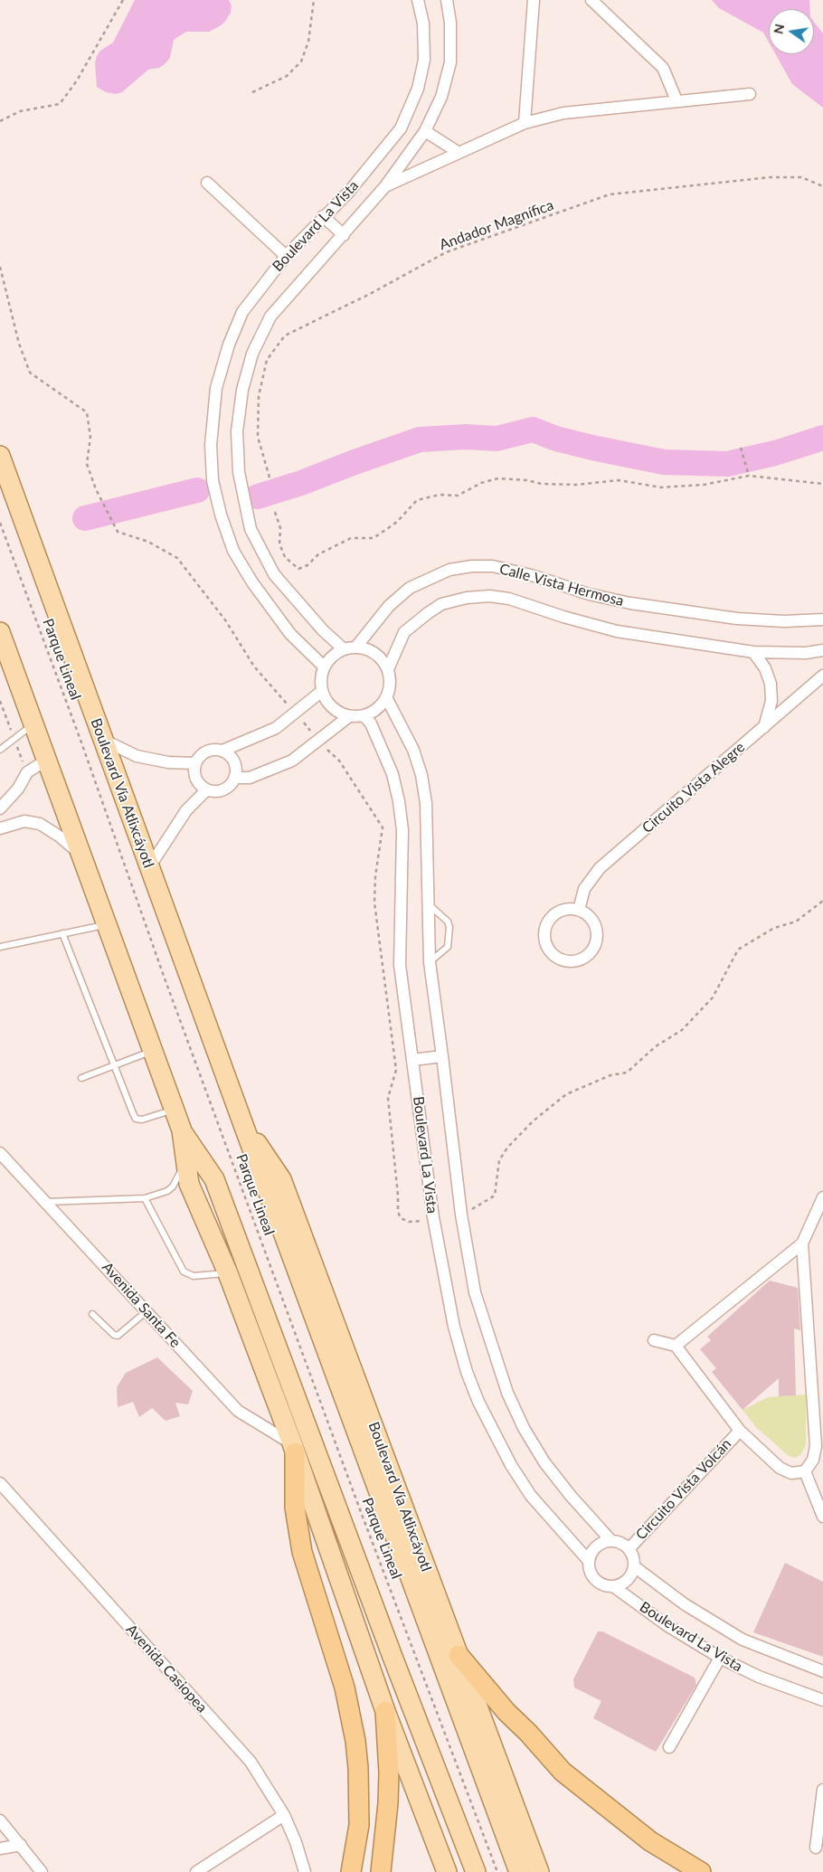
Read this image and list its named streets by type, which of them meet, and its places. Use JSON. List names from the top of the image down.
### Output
{
  "streets": {
    "main road": ["Boulevard Vía Atlixcáyotl"],
    "street": [
      "Boulevard La Vista",
      "Calle Vista Hermosa",
      "Circuito Vista Alegre",
      "Avenida Santa Fe",
      "Circuito Vista Volcán",
      "Avenida Casiopea"
    ],
    "path": ["Andador Magnífica", "Parque Lineal"]
  },
  "crossings": [
    ["Boulevard La Vista", "Calle Vista Hermosa"],
    ["Boulevard La Vista", "Circuito Vista Volcán"]
  ],
  "north": "left"
}
